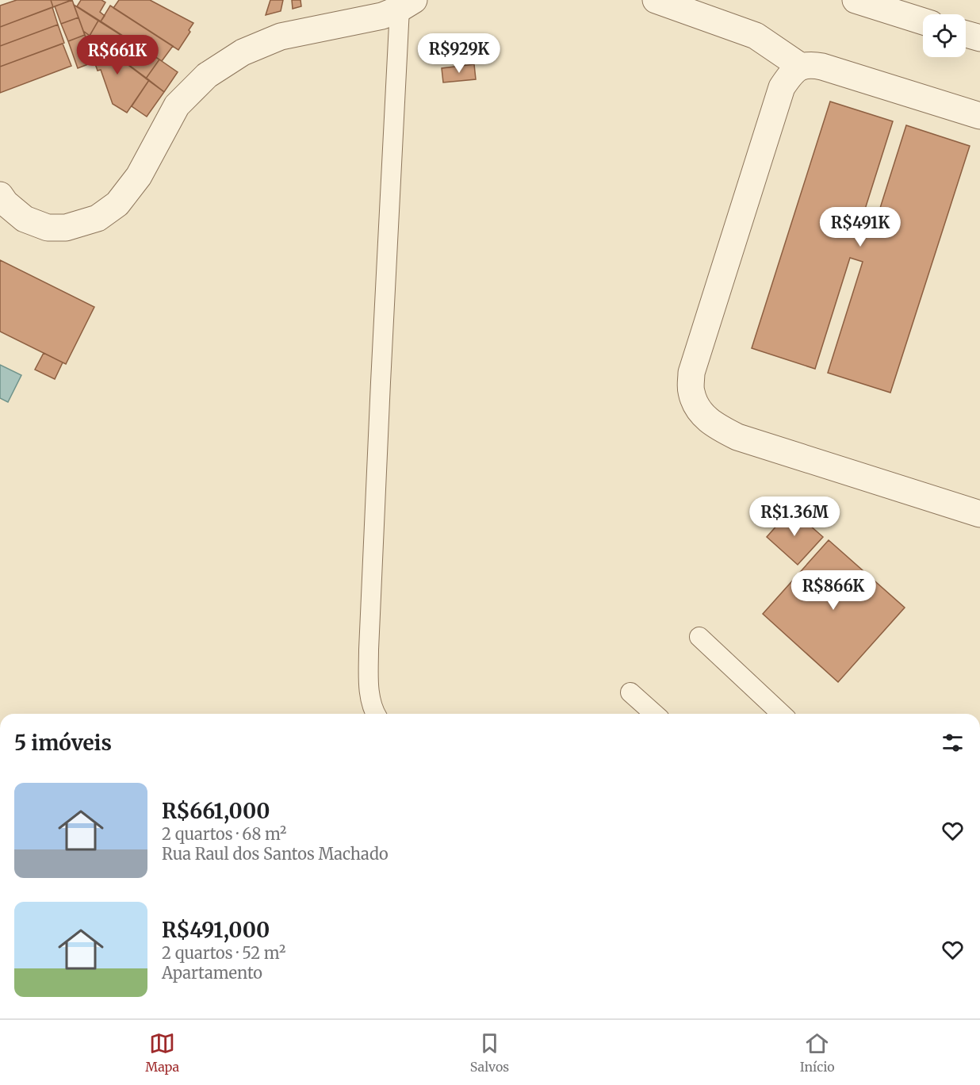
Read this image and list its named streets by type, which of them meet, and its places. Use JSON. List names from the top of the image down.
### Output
{
  "page": {
    "price": [
      "R$929K",
      "R$661K",
      "R$491K",
      "R$1.36M",
      "R$866K"
    ],
    "heading": "5 imóveis",
    "list": [
      {
        "name": "R$661,000",
        "note": "2 quartos · 68 m² · Rua Raul dos Santos Machado"
      },
      {
        "name": "R$491,000",
        "note": "2 quartos · 52 m² · Apartamento"
      }
    ],
    "tabs": ["Mapa", "Salvos", "Início"]
  }
}
